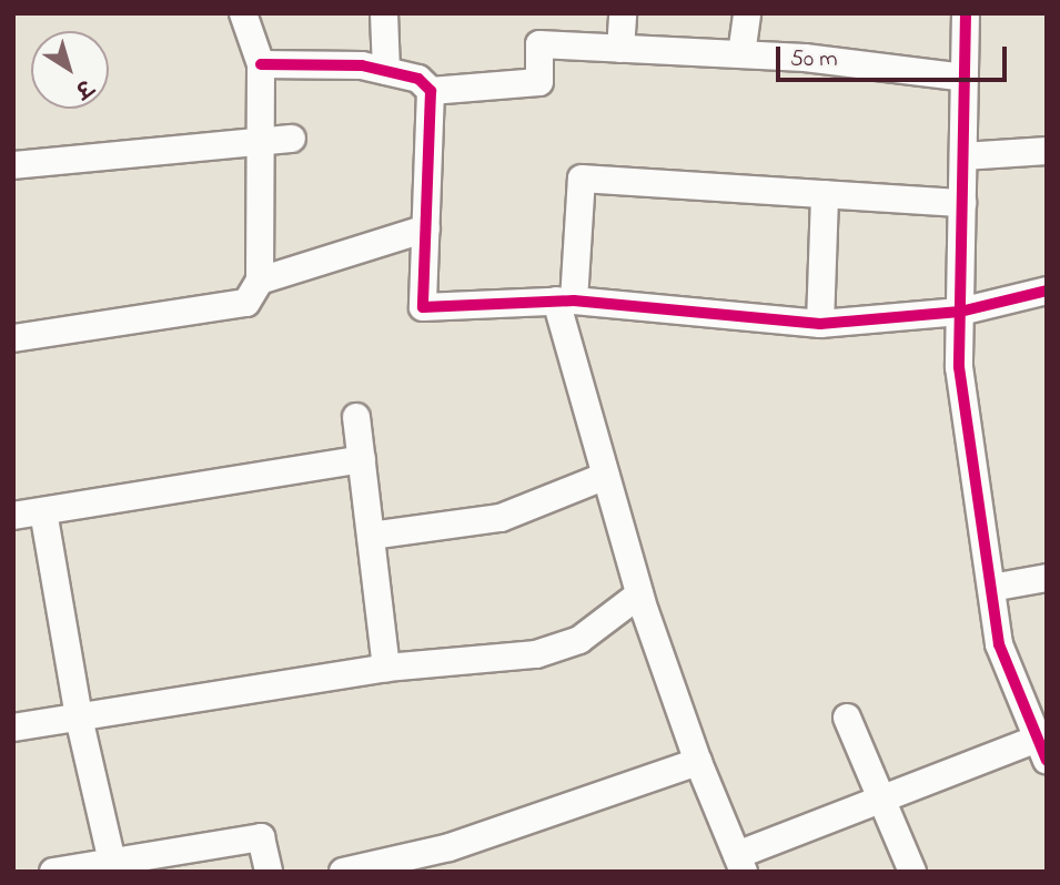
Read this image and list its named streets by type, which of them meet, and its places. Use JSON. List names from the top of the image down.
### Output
{
  "scale_bar": "50 m",
  "north": "bottom right"
}
